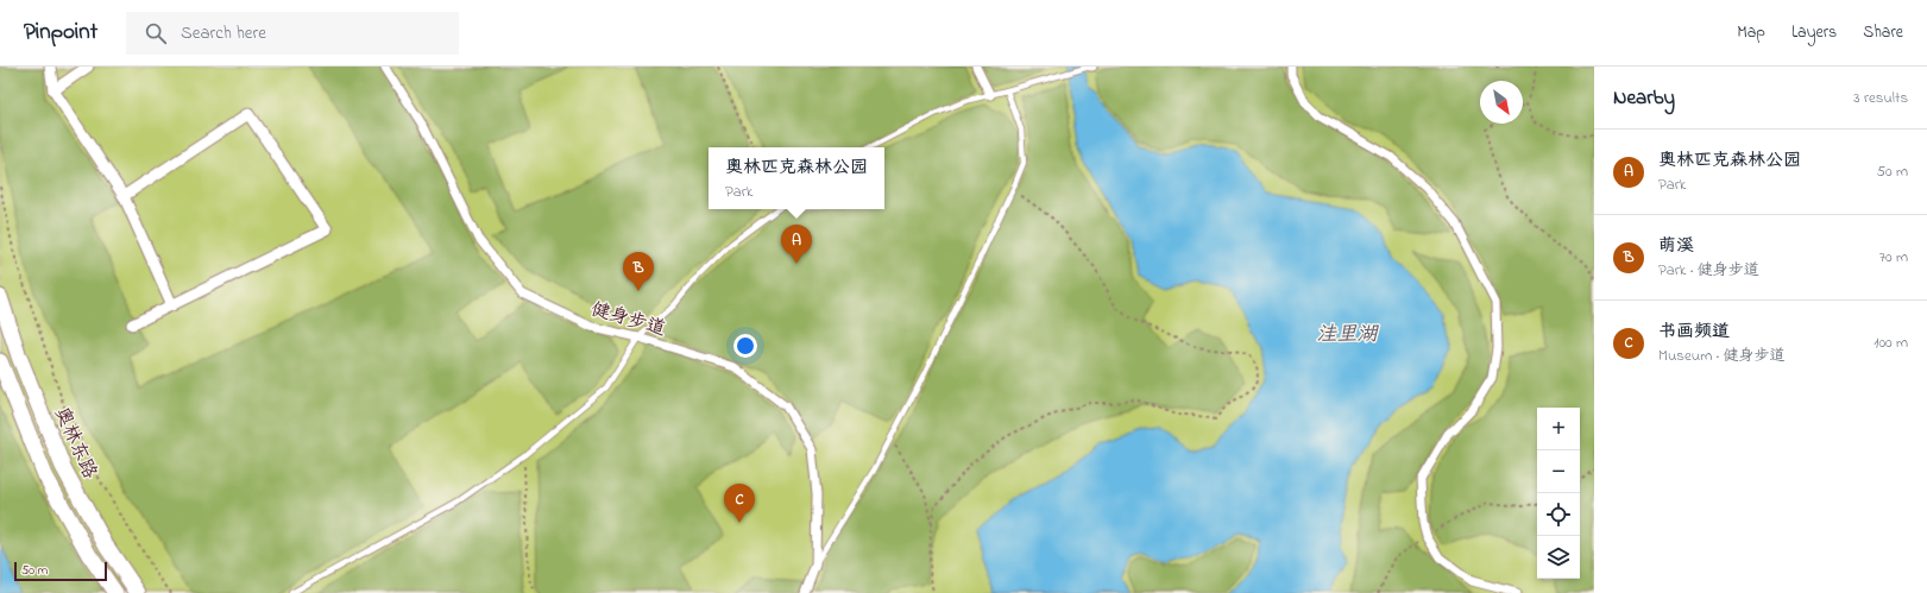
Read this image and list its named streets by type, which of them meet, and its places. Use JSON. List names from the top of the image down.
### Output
{
  "streets": {
    "main road": ["奥林东路"],
    "street": ["健身步道"]
  },
  "water": ["洼里湖"],
  "scale_bar": "50 m",
  "north": "bottom right",
  "page": {
    "header": "Pinpoint",
    "search": "Search here",
    "nav": ["Map", "Layers", "Share"],
    "heading": ["Nearby", "3 results"],
    "list": [
      {
        "mark": "A",
        "name": "奥林匹克森林公园",
        "note": "Park",
        "value": "50 m"
      },
      {
        "mark": "B",
        "name": "萌溪",
        "note": "Park · 健身步道",
        "value": "70 m"
      },
      {
        "mark": "C",
        "name": "书画频道",
        "note": "Museum · 健身步道",
        "value": "100 m"
      }
    ],
    "popup": ["奥林匹克森林公园", "Park"],
    "pins": ["A", "B", "C"],
    "map_buttons": ["+", "−"],
    "scale": "50 m"
  }
}
